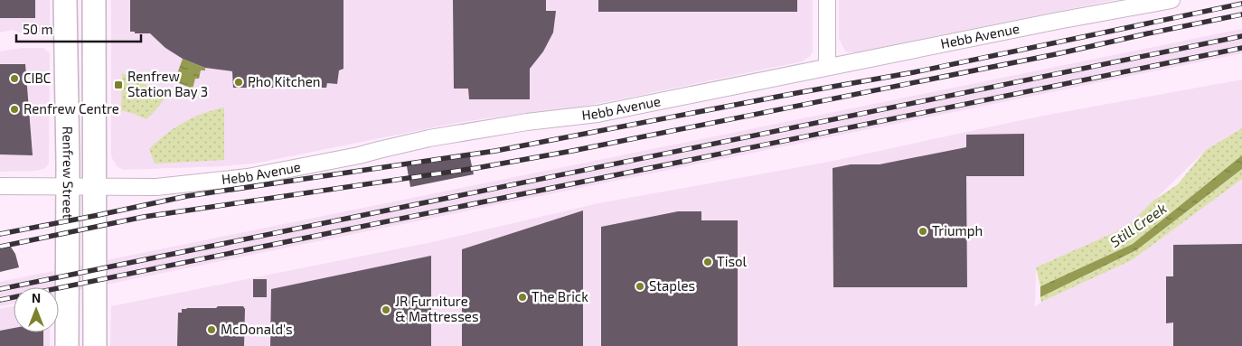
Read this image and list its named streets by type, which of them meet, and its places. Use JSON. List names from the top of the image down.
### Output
{
  "streets": {
    "street": ["Hebb Avenue", "Renfrew Street"]
  },
  "crossings": [
    ["Hebb Avenue", "Renfrew Street"]
  ],
  "water": ["Still Creek"],
  "places": {
    "other": [
      "CIBC",
      "Pho Kitchen",
      "Renfrew Centre",
      "Triumph",
      "Tisol",
      "Staples",
      "The Brick",
      "JR Furniture & Mattresses",
      "McDonald's"
    ],
    "transit": ["Renfrew Station Bay 3"]
  },
  "scale_bar": "50 m",
  "north": "top"
}
